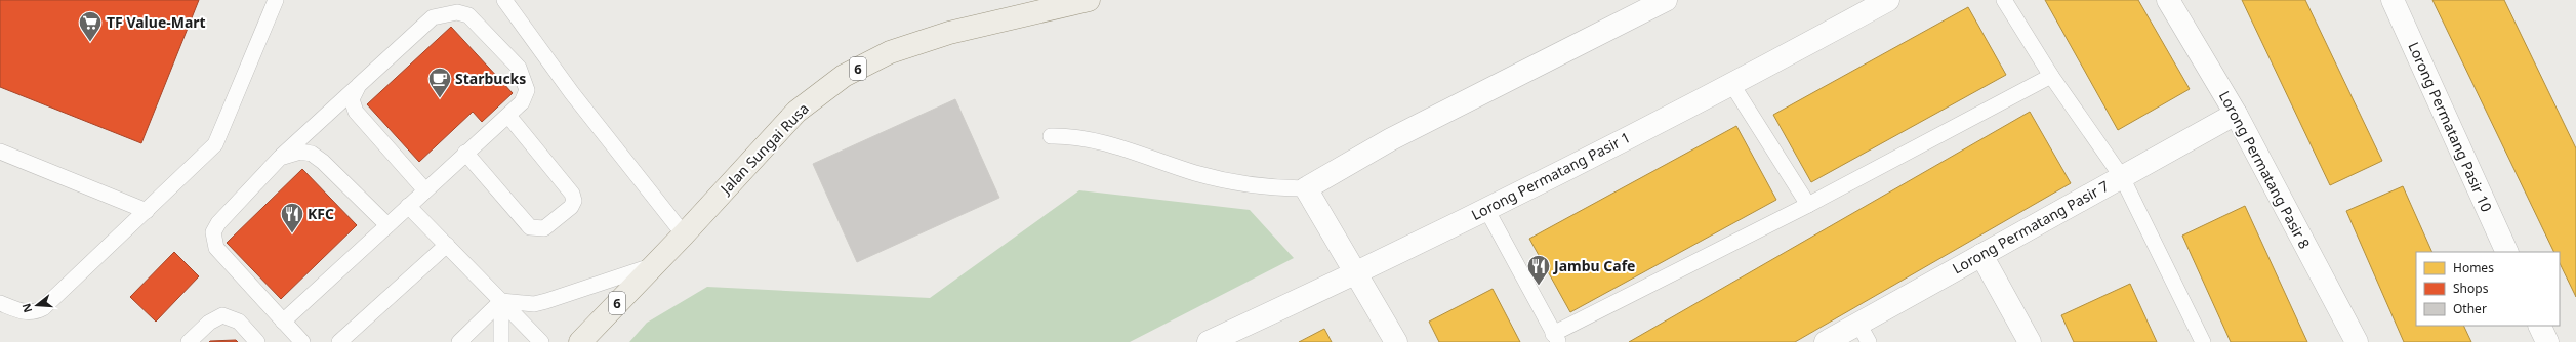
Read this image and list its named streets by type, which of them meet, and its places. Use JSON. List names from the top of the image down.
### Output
{
  "streets": {
    "main road": ["6", "Jalan Sungai Rusa"],
    "street": [
      "Lorong Permatang Pasir 10",
      "Lorong Permatang Pasir 8",
      "Lorong Permatang Pasir 1",
      "Lorong Permatang Pasir 7"
    ]
  },
  "crossings": [
    ["Lorong Permatang Pasir 8", "Lorong Permatang Pasir 7"]
  ],
  "places": {
    "supermarket": ["TF Value-Mart"],
    "cafe": ["Starbucks"],
    "restaurant": ["KFC", "Jambu Cafe"]
  },
  "legend": ["Homes", "Shops", "Other"],
  "north": "left"
}
